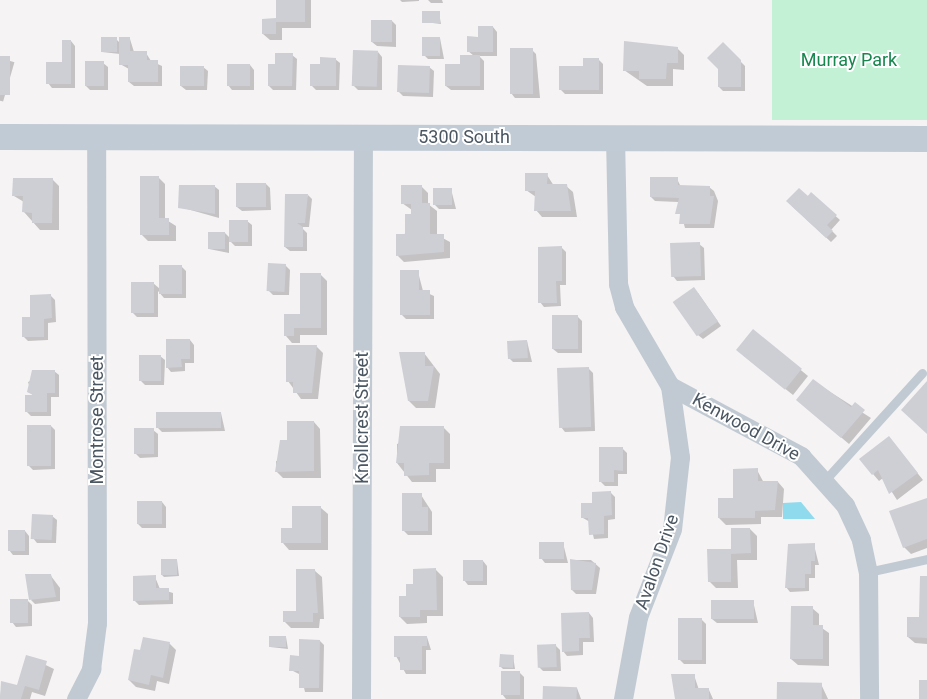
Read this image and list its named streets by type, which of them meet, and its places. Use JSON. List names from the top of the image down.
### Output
{
  "streets": {
    "main road": ["5300 South"],
    "street": [
      "Knollcrest Street",
      "Montrose Street",
      "Kenwood Drive",
      "Avalon Drive"
    ]
  },
  "crossings": [
    ["5300 South", "Knollcrest Street"],
    ["5300 South", "Montrose Street"],
    ["5300 South", "Avalon Drive"],
    ["Kenwood Drive", "Avalon Drive"]
  ],
  "parks": ["Murray Park"]
}
